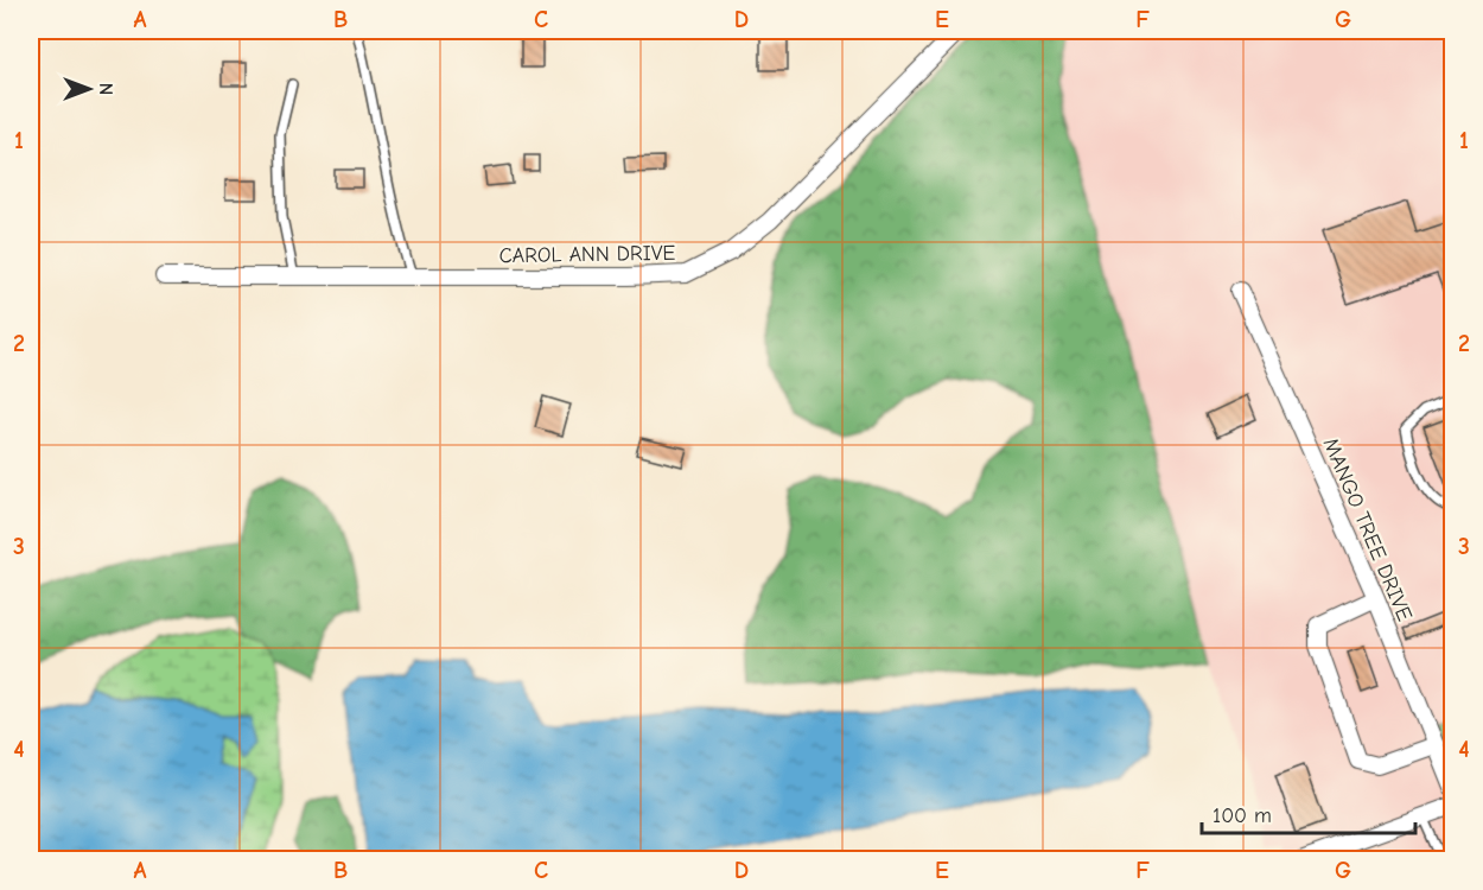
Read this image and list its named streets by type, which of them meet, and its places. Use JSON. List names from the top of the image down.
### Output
{
  "streets": {
    "street": ["CAROL ANN DRIVE", "MANGO TREE DRIVE"]
  },
  "scale_bar": "100 m",
  "north": "right",
  "grid": {
    "columns": [
      "A",
      "B",
      "C",
      "D",
      "E",
      "F",
      "G"
    ],
    "rows": [
      "1",
      "2",
      "3",
      "4"
    ]
  }
}
